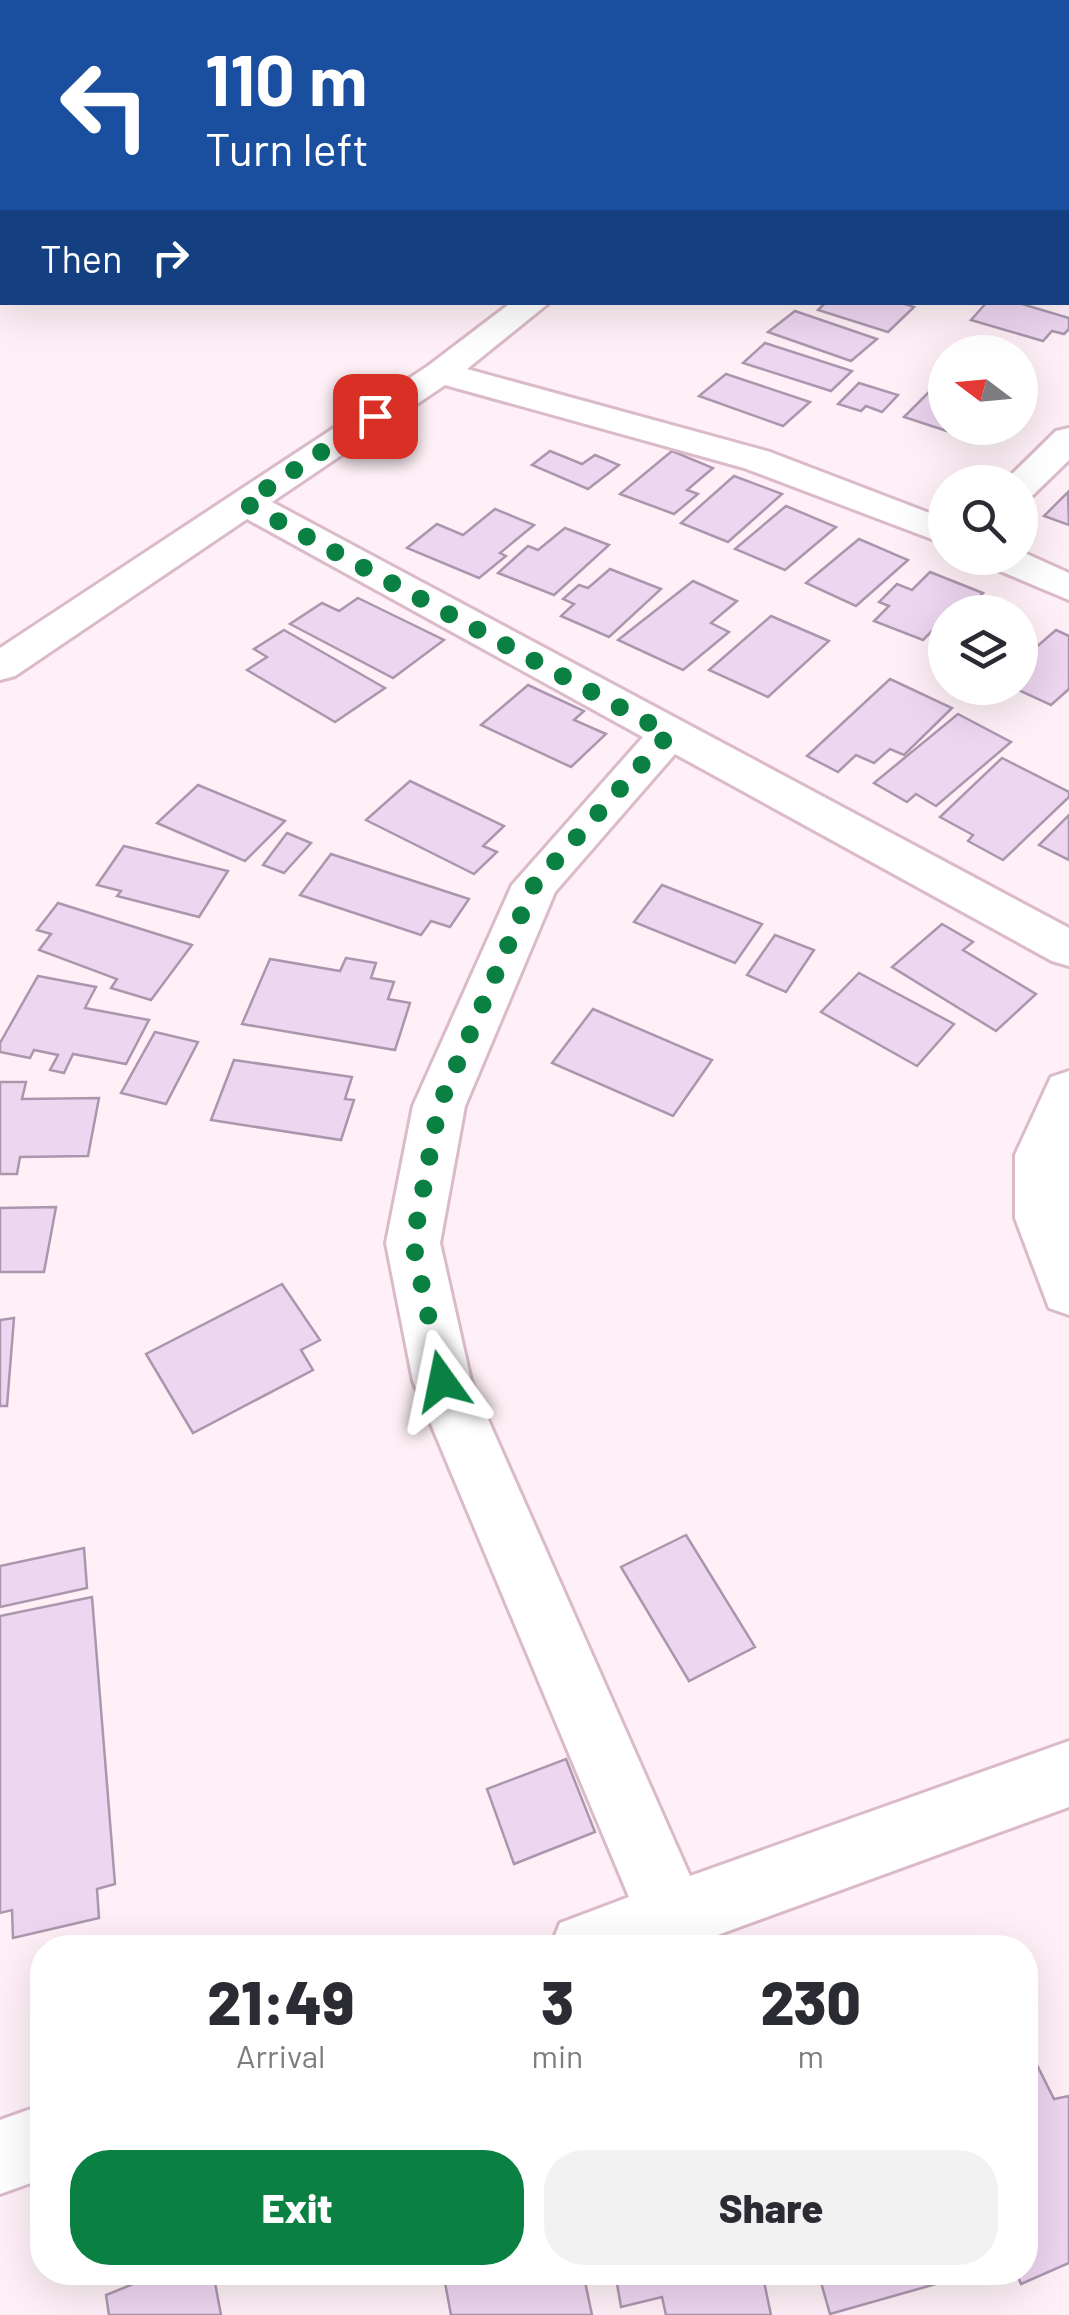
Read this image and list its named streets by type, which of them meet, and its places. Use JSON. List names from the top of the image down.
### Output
{
  "north": "left",
  "page": {
    "turn": ["110 m", "Turn left"],
    "then": "Then",
    "eta": [
      "21:49",
      "Arrival",
      "3",
      "min",
      "230",
      "m"
    ],
    "buttons": ["Exit", "Share"]
  }
}
